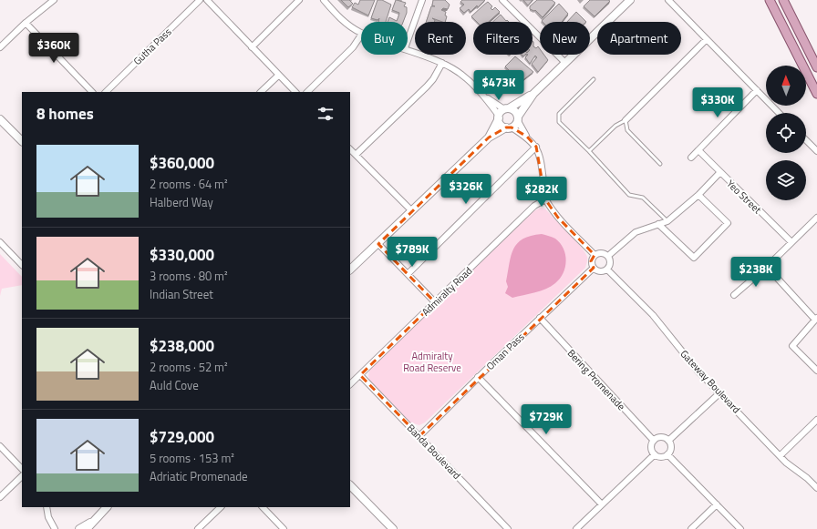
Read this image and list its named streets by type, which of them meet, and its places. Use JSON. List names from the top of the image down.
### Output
{
  "streets": {
    "street": [
      "Gutha Pass",
      "Yeo Street",
      "Admiralty Road",
      "Oman Pass",
      "Bering Promenade",
      "Gateway Boulevard",
      "Banda Boulevard"
    ]
  },
  "crossings": [
    ["Admiralty Road", "Banda Boulevard"],
    ["Oman Pass", "Bering Promenade"],
    ["Oman Pass", "Gateway Boulevard"],
    ["Oman Pass", "Banda Boulevard"]
  ],
  "parks": ["Admiralty Road Reserve"],
  "north": "top",
  "page": {
    "chip": [
      "Buy",
      "Rent",
      "Filters",
      "New",
      "Apartment"
    ],
    "price": [
      "$360K",
      "$473K",
      "$330K",
      "$326K",
      "$282K",
      "$789K",
      "$238K",
      "$729K"
    ],
    "heading": "8 homes",
    "list": [
      {
        "name": "$360,000",
        "note": "2 rooms · 64 m² · Halberd Way"
      },
      {
        "name": "$330,000",
        "note": "3 rooms · 80 m² · Indian Street"
      },
      {
        "name": "$238,000",
        "note": "2 rooms · 52 m² · Auld Cove"
      },
      {
        "name": "$729,000",
        "note": "5 rooms · 153 m² · Adriatic Promenade"
      }
    ]
  }
}
